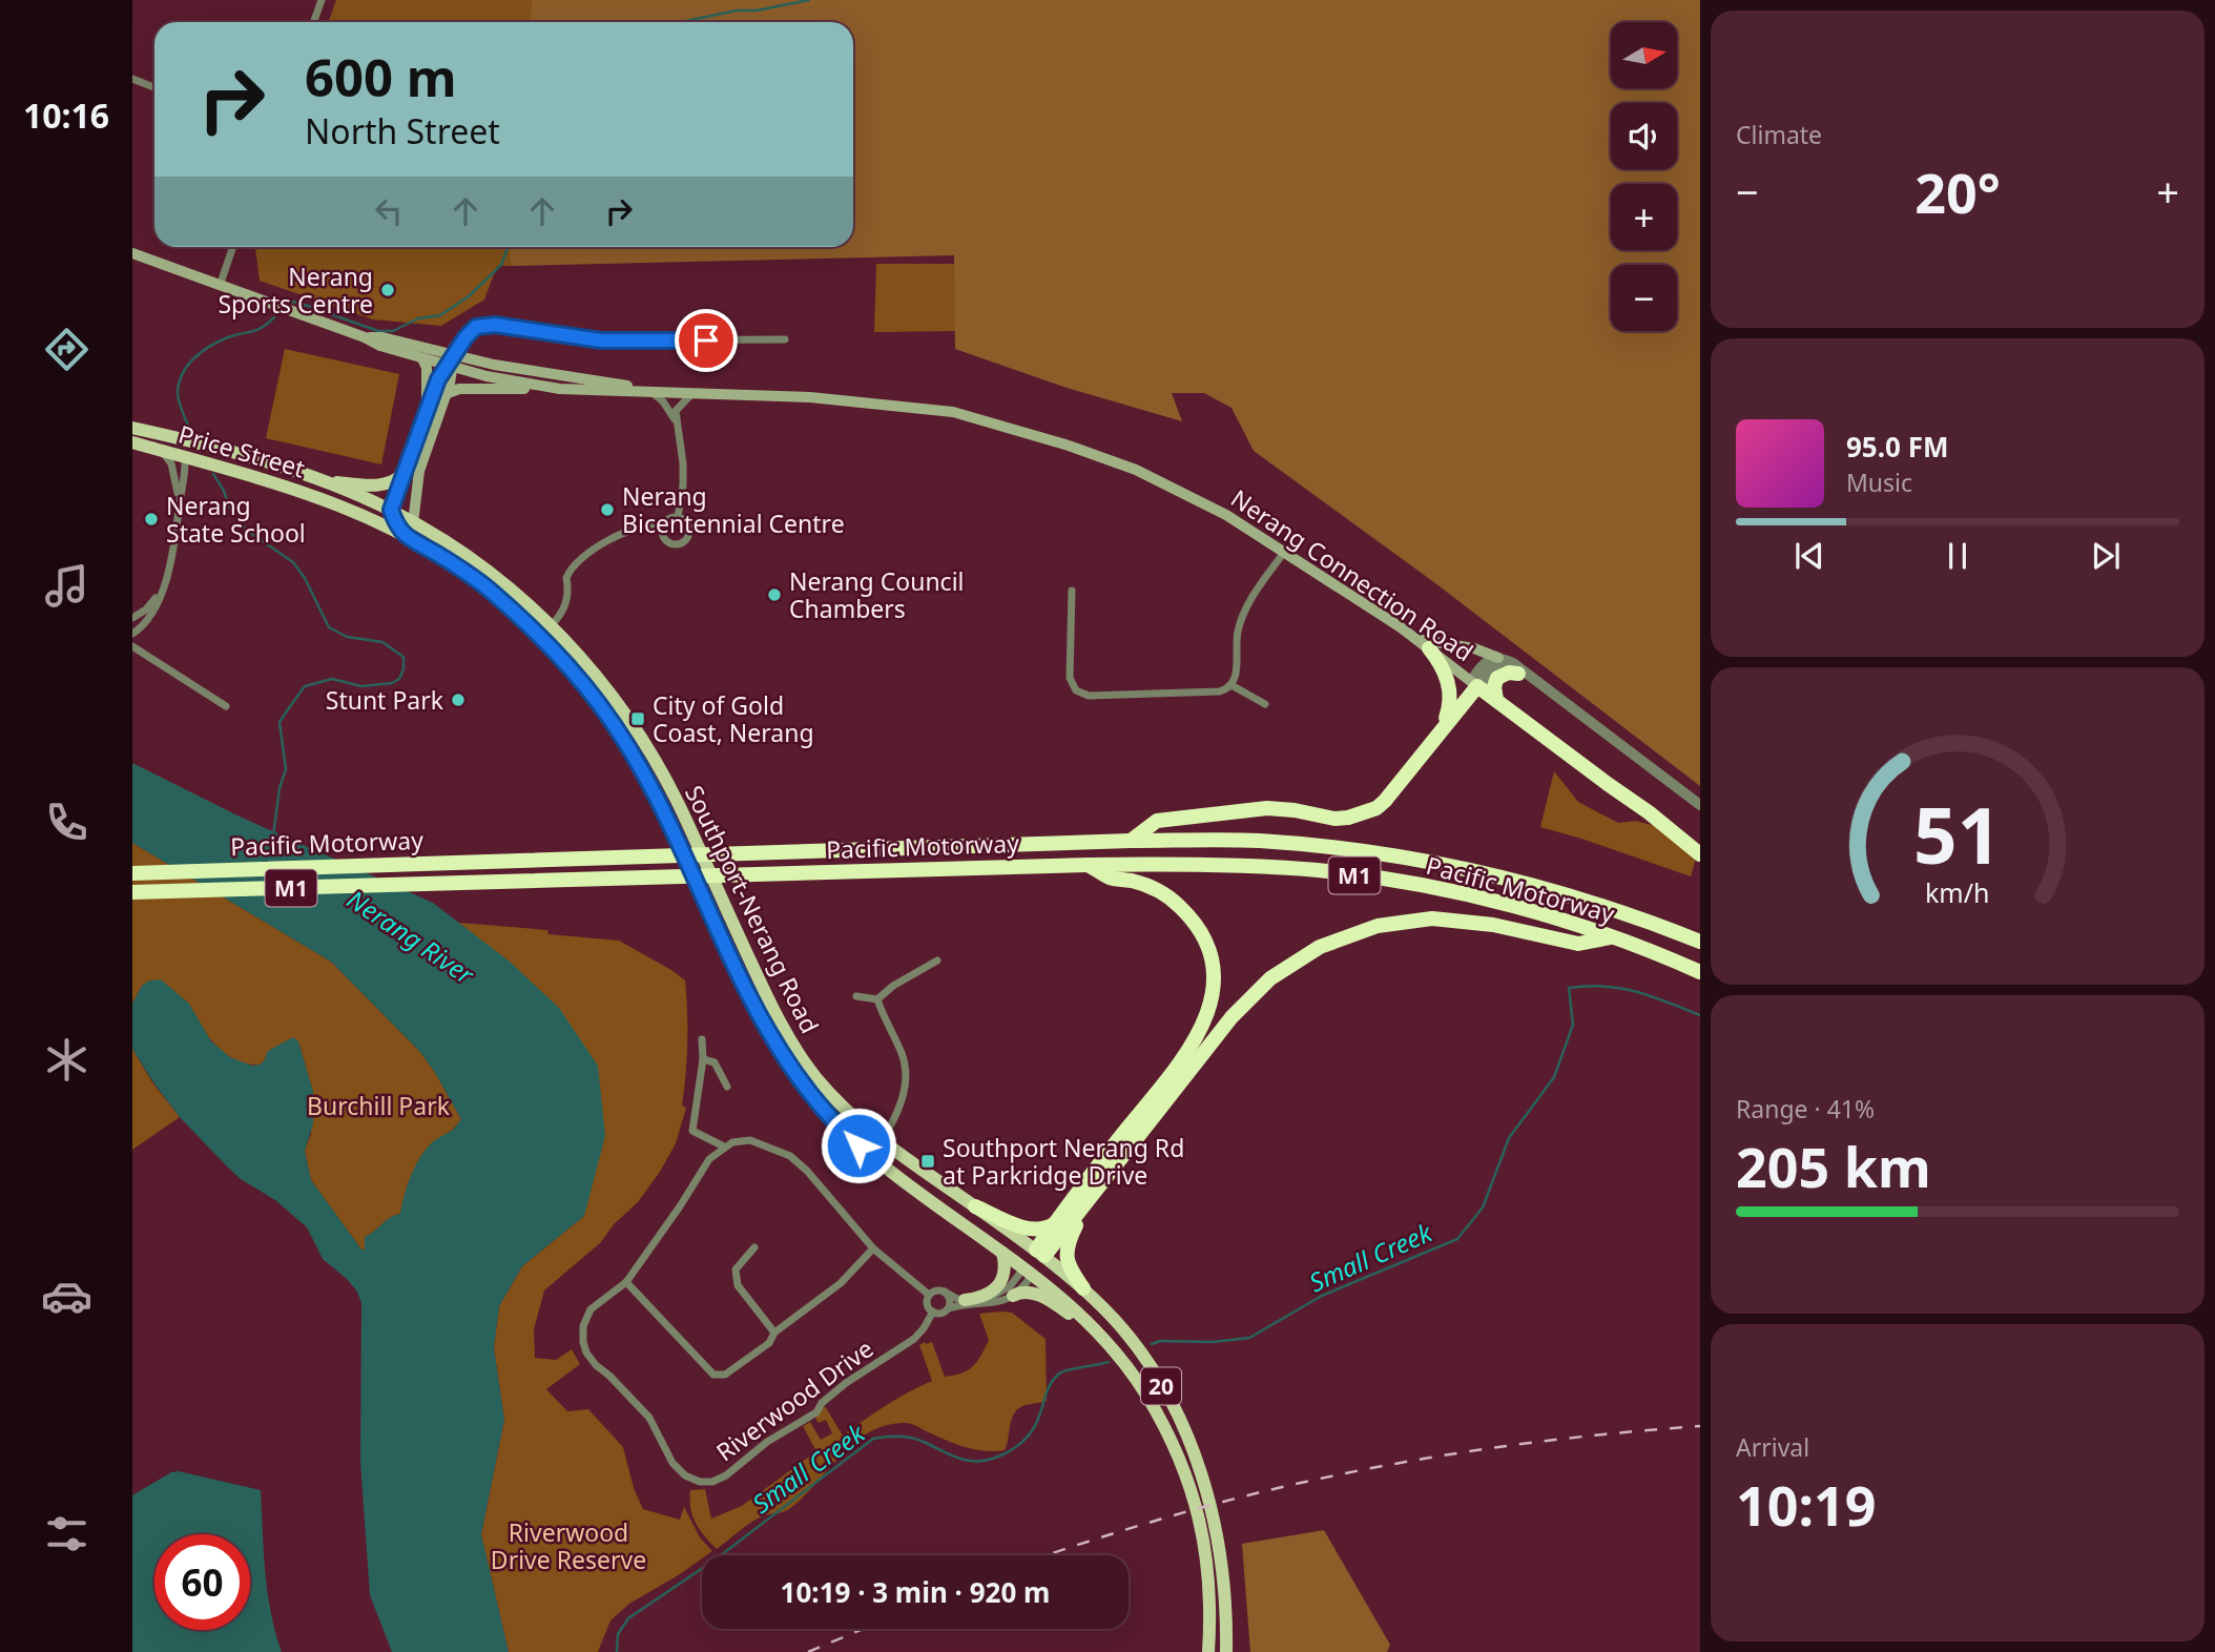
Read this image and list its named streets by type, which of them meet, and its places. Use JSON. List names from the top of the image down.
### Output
{
  "streets": {
    "highway": ["Pacific Motorway", "M1"],
    "main road": [
      "Price Street",
      "Nerang Connection Road",
      "Southport-Nerang Road",
      "20"
    ],
    "street": ["Riverwood Drive"]
  },
  "crossings": [
    ["Price Street", "Southport-Nerang Road"]
  ],
  "water": ["Nerang River", "Small Creek"],
  "parks": ["Burchill Park", "Riverwood Drive Reserve"],
  "places": {
    "other": [
      "Nerang Sports Centre",
      "Nerang Bicentennial Centre",
      "Nerang State School",
      "Nerang Council Chambers",
      "Stunt Park"
    ],
    "transit": ["City of Gold Coast, Nerang", "Southport Nerang Rd at Parkridge Drive"]
  },
  "north": "right",
  "page": {
    "tabs": "10:16",
    "tile": [
      "Climate",
      ["Range · 41%", "205 km"],
      ["Arrival", "10:19"]
    ],
    "map_buttons": ["+", "−"],
    "turn": ["600 m", "North Street"],
    "heat": ["−", "20°", "+"],
    "song": ["95.0 FM", "Music"],
    "limit": "60",
    "trip": "10:19 · 3 min · 920 m",
    "gauge": ["51", "km/h"]
  }
}
